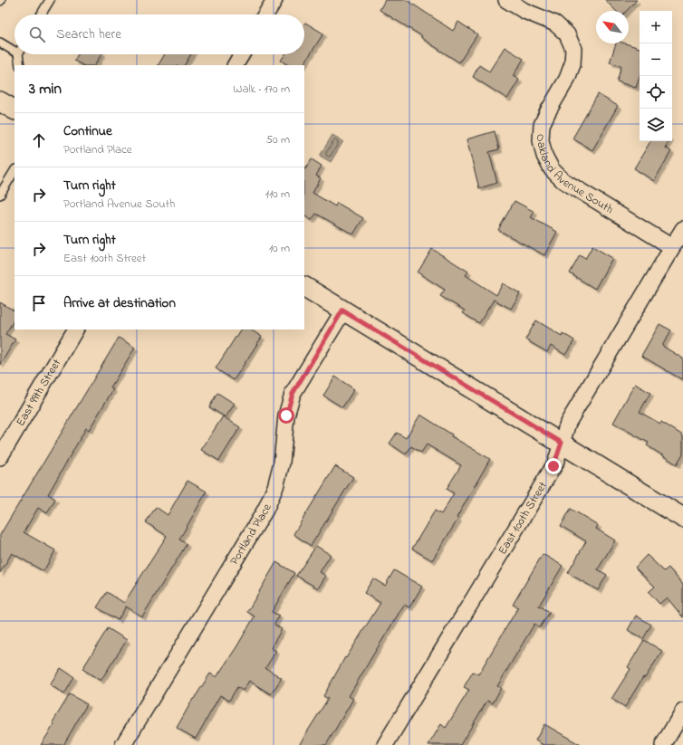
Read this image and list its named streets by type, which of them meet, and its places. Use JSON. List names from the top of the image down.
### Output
{
  "streets": {
    "street": [
      "Oakland Avenue South",
      "East 99th Street",
      "East 100th Street",
      "Portland Place"
    ]
  },
  "crossings": [
    ["Oakland Avenue South", "East 100th Street"]
  ],
  "north": "top left",
  "page": {
    "map_buttons": ["+", "−"],
    "search": "Search here",
    "heading": ["3 min", "Walk · 170 m"],
    "list": [
      ["Continue", "Portland Place", "50 m"],
      ["Turn right", "Portland Avenue South", "110 m"],
      ["Turn right", "East 100th Street", "10 m"],
      "Arrive at destination"
    ]
  }
}
